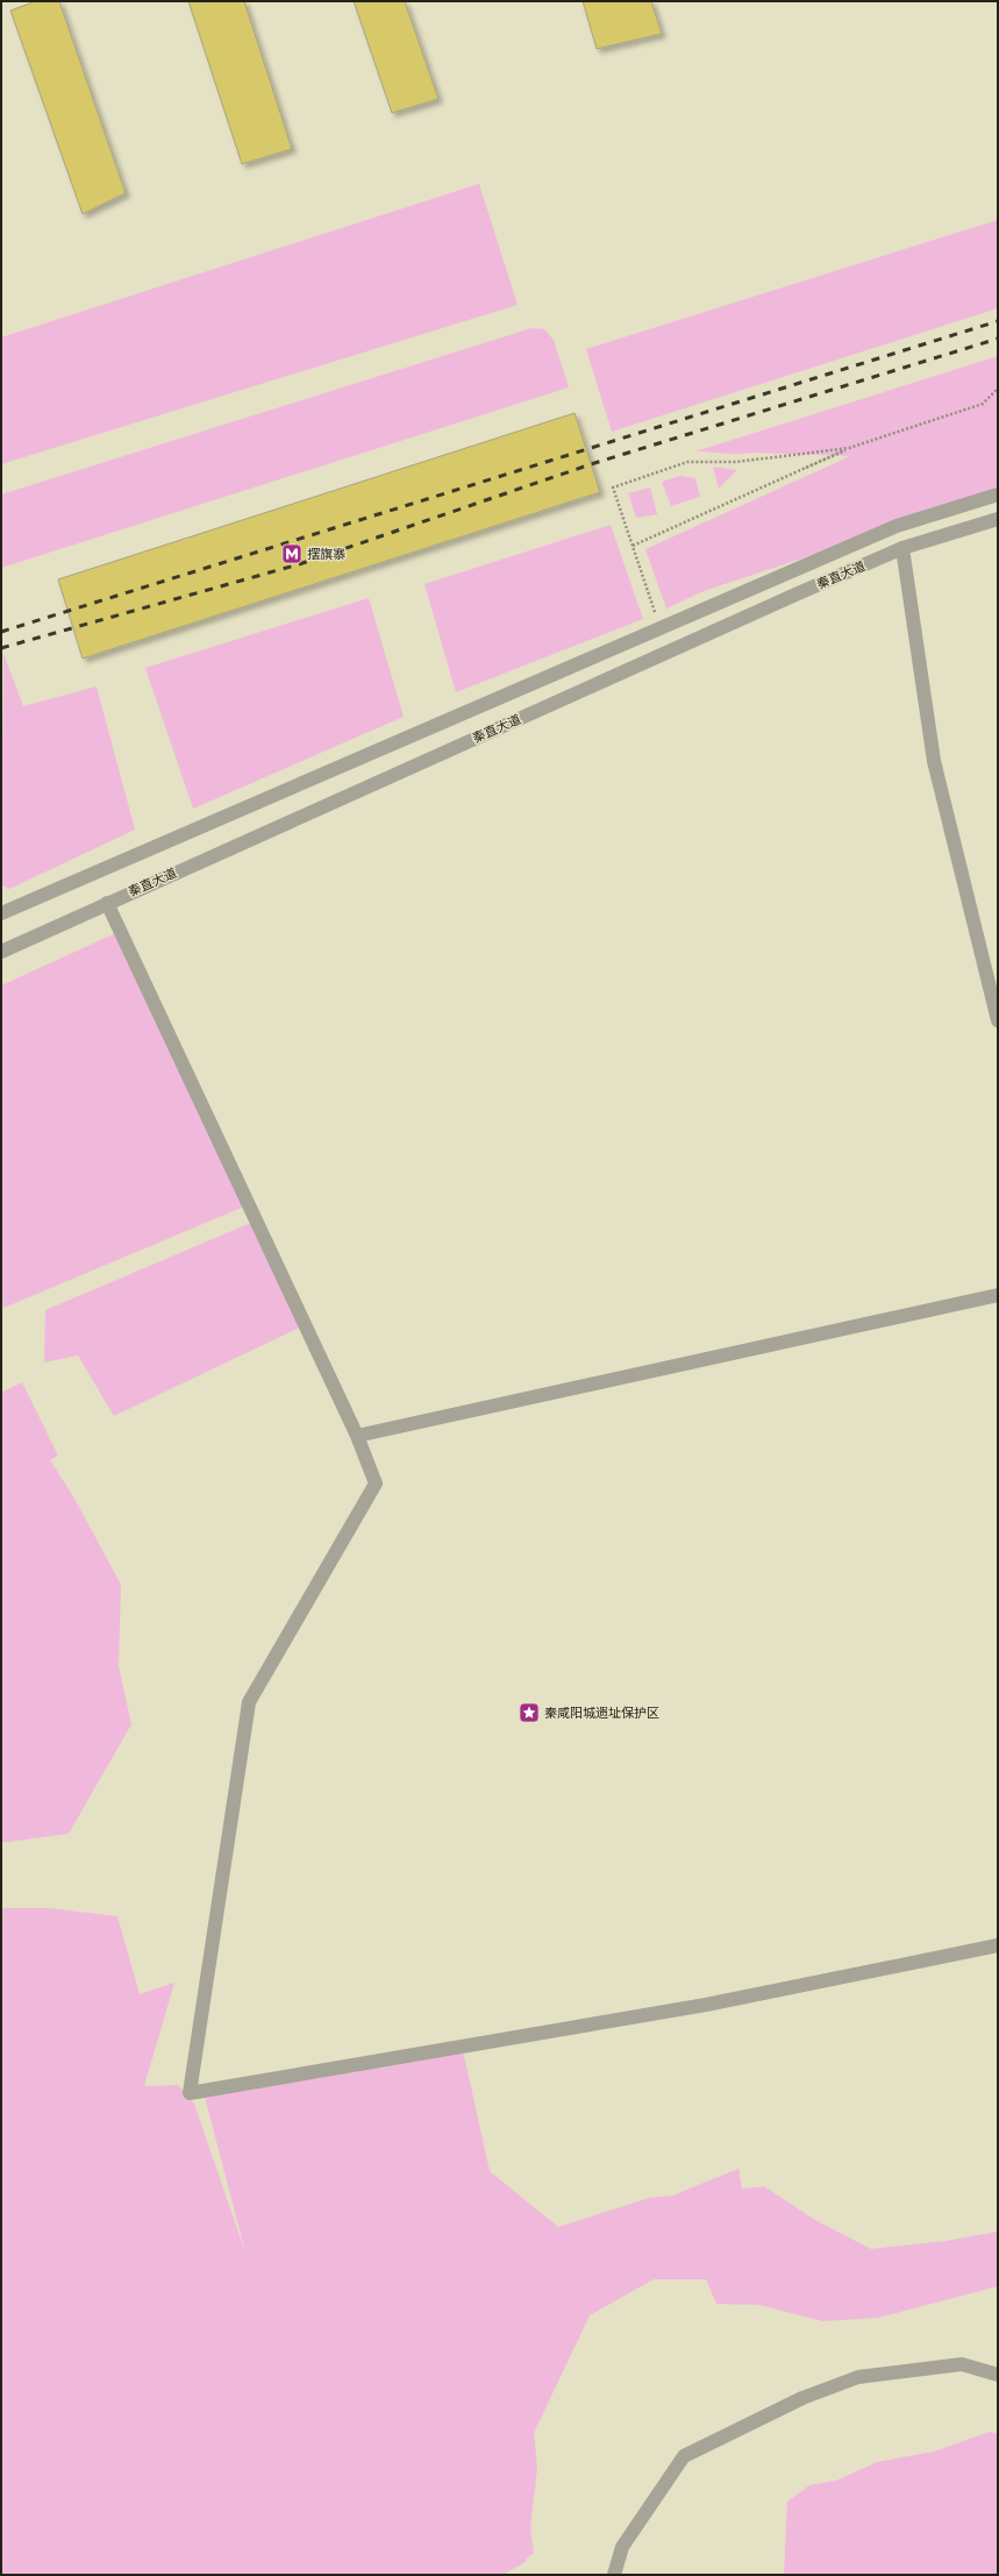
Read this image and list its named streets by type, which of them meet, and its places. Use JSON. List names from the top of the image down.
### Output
{
  "streets": {
    "street": ["秦直大道"]
  },
  "places": {
    "metro station": ["摆旗寨"],
    "place": ["秦咸阳城遗址保护区"]
  }
}
